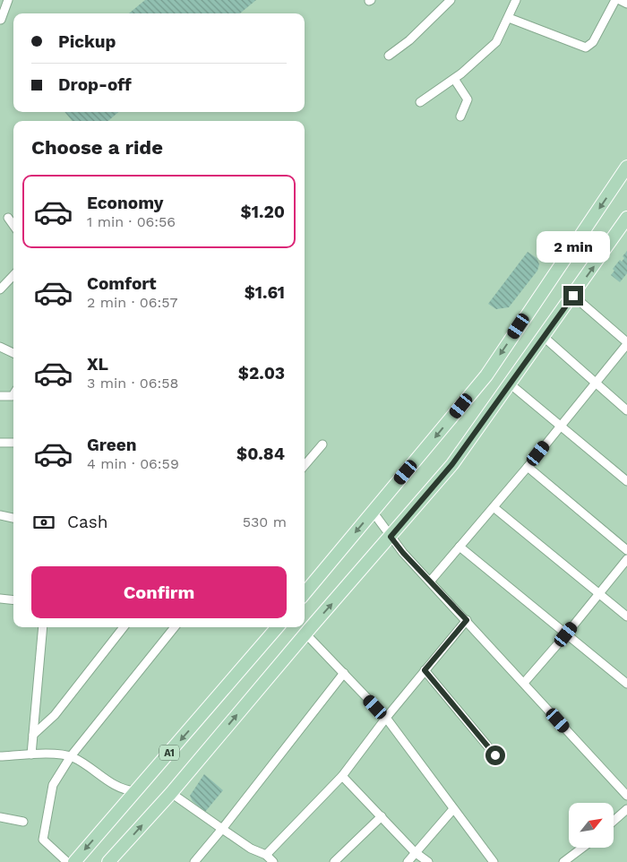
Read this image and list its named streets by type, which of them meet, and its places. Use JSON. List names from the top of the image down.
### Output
{
  "streets": {
    "main road": ["A1"]
  },
  "north": "top right",
  "page": {
    "banner": ["Pickup", "Drop-off"],
    "heading": "Choose a ride",
    "list": [
      {
        "name": "Economy",
        "note": "1 min · 06:56",
        "value": "$1.20"
      },
      {
        "name": "Comfort",
        "note": "2 min · 06:57",
        "value": "$1.61"
      },
      {
        "name": "XL",
        "note": "3 min · 06:58",
        "value": "$2.03"
      },
      {
        "name": "Green",
        "note": "4 min · 06:59",
        "value": "$0.84"
      }
    ],
    "bubble": "2 min",
    "pay": ["Cash", "530 m"],
    "buttons": "Confirm"
  }
}
